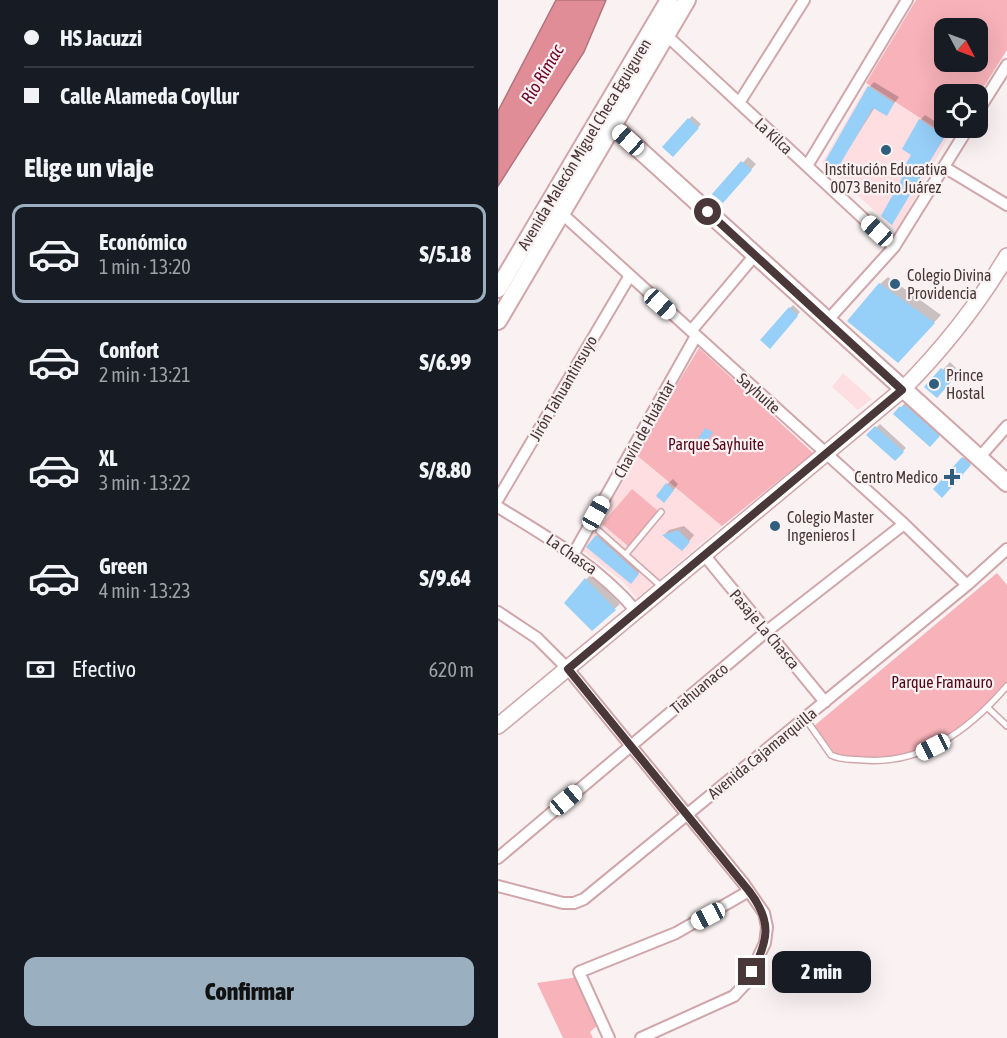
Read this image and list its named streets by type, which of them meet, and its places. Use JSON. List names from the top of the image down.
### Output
{
  "streets": {
    "main road": ["Avenida Malecón Miguel Checa Eguiguren"],
    "street": [
      "La Kilca",
      "Jirón Tahuantinsuyo",
      "Sayhuite",
      "Chavín de Huántar",
      "La Chasca",
      "Pasaje La Chasca",
      "Tiahuanaco",
      "Avenida Cajamarquilla"
    ]
  },
  "crossings": [
    ["La Kilca", "Avenida Malecón Miguel Checa Eguiguren"],
    ["Avenida Malecón Miguel Checa Eguiguren", "Sayhuite"],
    ["Jirón Tahuantinsuyo", "Sayhuite"],
    ["Sayhuite", "Chavín de Huántar"],
    ["Sayhuite", "Tiahuanaco"],
    ["Sayhuite", "Avenida Cajamarquilla"],
    ["Chavín de Huántar", "La Chasca"],
    ["Pasaje La Chasca", "Tiahuanaco"],
    ["Pasaje La Chasca", "Avenida Cajamarquilla"]
  ],
  "water": ["Río Rímac"],
  "parks": ["Parque Sayhuite", "Parque Framauro"],
  "places": {
    "other": [
      "Institución Educativa 0073 Benito Juárez",
      "Colegio Divina Providencia",
      "Prince Hostal",
      "Colegio Master Ingenieros I"
    ],
    "health": ["Centro Medico"]
  },
  "north": "bottom right",
  "page": {
    "banner": ["HS Jacuzzi", "Calle Alameda Coyllur"],
    "heading": "Elige un viaje",
    "list": [
      {
        "name": "Económico",
        "note": "1 min · 13:20",
        "value": "S/5.18"
      },
      {
        "name": "Confort",
        "note": "2 min · 13:21",
        "value": "S/6.99"
      },
      {
        "name": "XL",
        "note": "3 min · 13:22",
        "value": "S/8.80"
      },
      {
        "name": "Green",
        "note": "4 min · 13:23",
        "value": "S/9.64"
      }
    ],
    "pay": ["Efectivo", "620 m"],
    "buttons": "Confirmar",
    "bubble": "2 min"
  }
}
